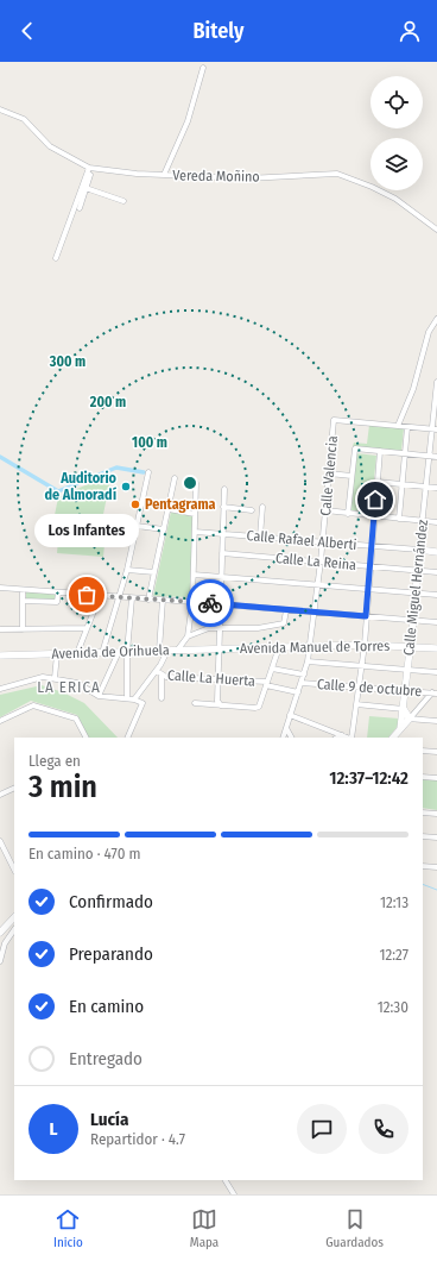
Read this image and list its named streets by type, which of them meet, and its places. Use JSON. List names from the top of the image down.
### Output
{
  "streets": {
    "main road": [
      "Calle Rafael Alberti",
      "Calle Miguel Hernández",
      "Avenida Manuel de Torres",
      "Avenida de Orihuela"
    ],
    "street": [
      "Vereda Moñino",
      "Calle Valencia",
      "Calle La Reina",
      "Calle La Huerta",
      "Calle 9 de octubre"
    ]
  },
  "crossings": [
    ["Calle Valencia", "Calle Rafael Alberti"],
    ["Calle Valencia", "Calle La Reina"],
    ["Calle Valencia", "Avenida Manuel de Torres"],
    ["Calle Valencia", "Calle La Huerta"],
    ["Calle Valencia", "Calle 9 de octubre"],
    ["Calle Rafael Alberti", "Calle Miguel Hernández"],
    ["Calle La Reina", "Calle Miguel Hernández"],
    ["Calle Miguel Hernández", "Avenida Manuel de Torres"],
    ["Calle Miguel Hernández", "Calle 9 de octubre"],
    ["Avenida Manuel de Torres", "Avenida de Orihuela"]
  ],
  "districts": ["LA ERICA"],
  "places": ["Auditorio de Almoradí", "Pentagrama", "Los Infantes"],
  "page": {
    "header": "Bitely",
    "bubble": "Los Infantes",
    "heading": ["3 min", "Llega en", "12:37–12:42"],
    "panel": ["Lucía", "Repartidor · 4.7"],
    "bar": "En camino · 470 m",
    "list": [
      ["Confirmado", "12:13"],
      ["Preparando", "12:27"],
      ["En camino", "12:30"],
      "Entregado"
    ],
    "round": "L",
    "tabs": ["Inicio", "Mapa", "Guardados"]
  },
  "rings": ["300 m", "200 m", "100 m"]
}
